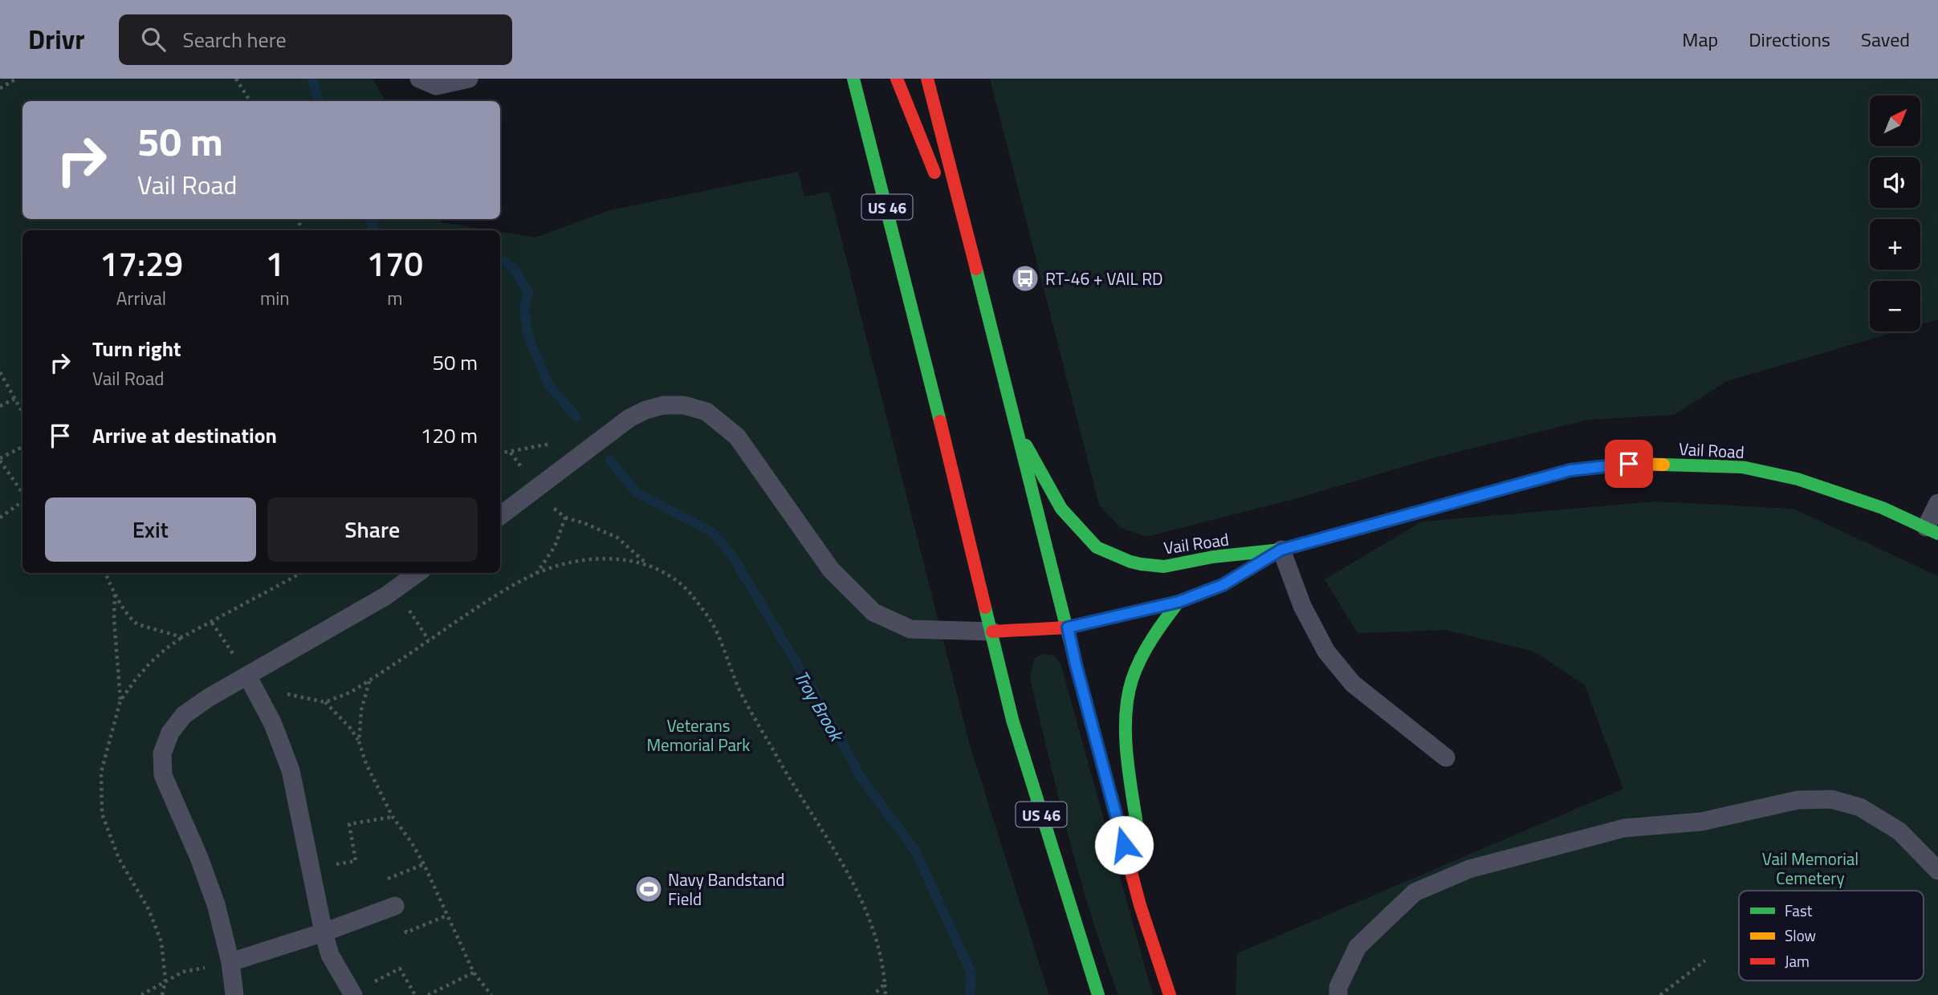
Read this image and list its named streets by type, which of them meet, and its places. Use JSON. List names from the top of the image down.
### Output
{
  "streets": {
    "main road": ["US 46", "Vail Road"]
  },
  "crossings": [
    ["US 46", "Vail Road"]
  ],
  "water": ["Troy Brook"],
  "parks": ["Veterans Memorial Park", "Vail Memorial Cemetery"],
  "places": {
    "bus stop": ["RT-46 + VAIL RD"],
    "sports": ["Navy Bandstand Field"]
  },
  "legend": ["Fast", "Slow", "Jam"],
  "north": "top right",
  "page": {
    "header": "Drivr",
    "search": "Search here",
    "nav": ["Map", "Directions", "Saved"],
    "map_buttons": ["+", "−"],
    "turn": ["50 m", "Vail Road"],
    "eta": [
      "17:29",
      "Arrival",
      "1",
      "min",
      "170",
      "m"
    ],
    "list": [
      {
        "name": "Turn right",
        "note": "Vail Road",
        "value": "50 m"
      },
      {
        "name": "Arrive at destination",
        "value": "120 m"
      }
    ],
    "buttons": ["Exit", "Share"]
  }
}
